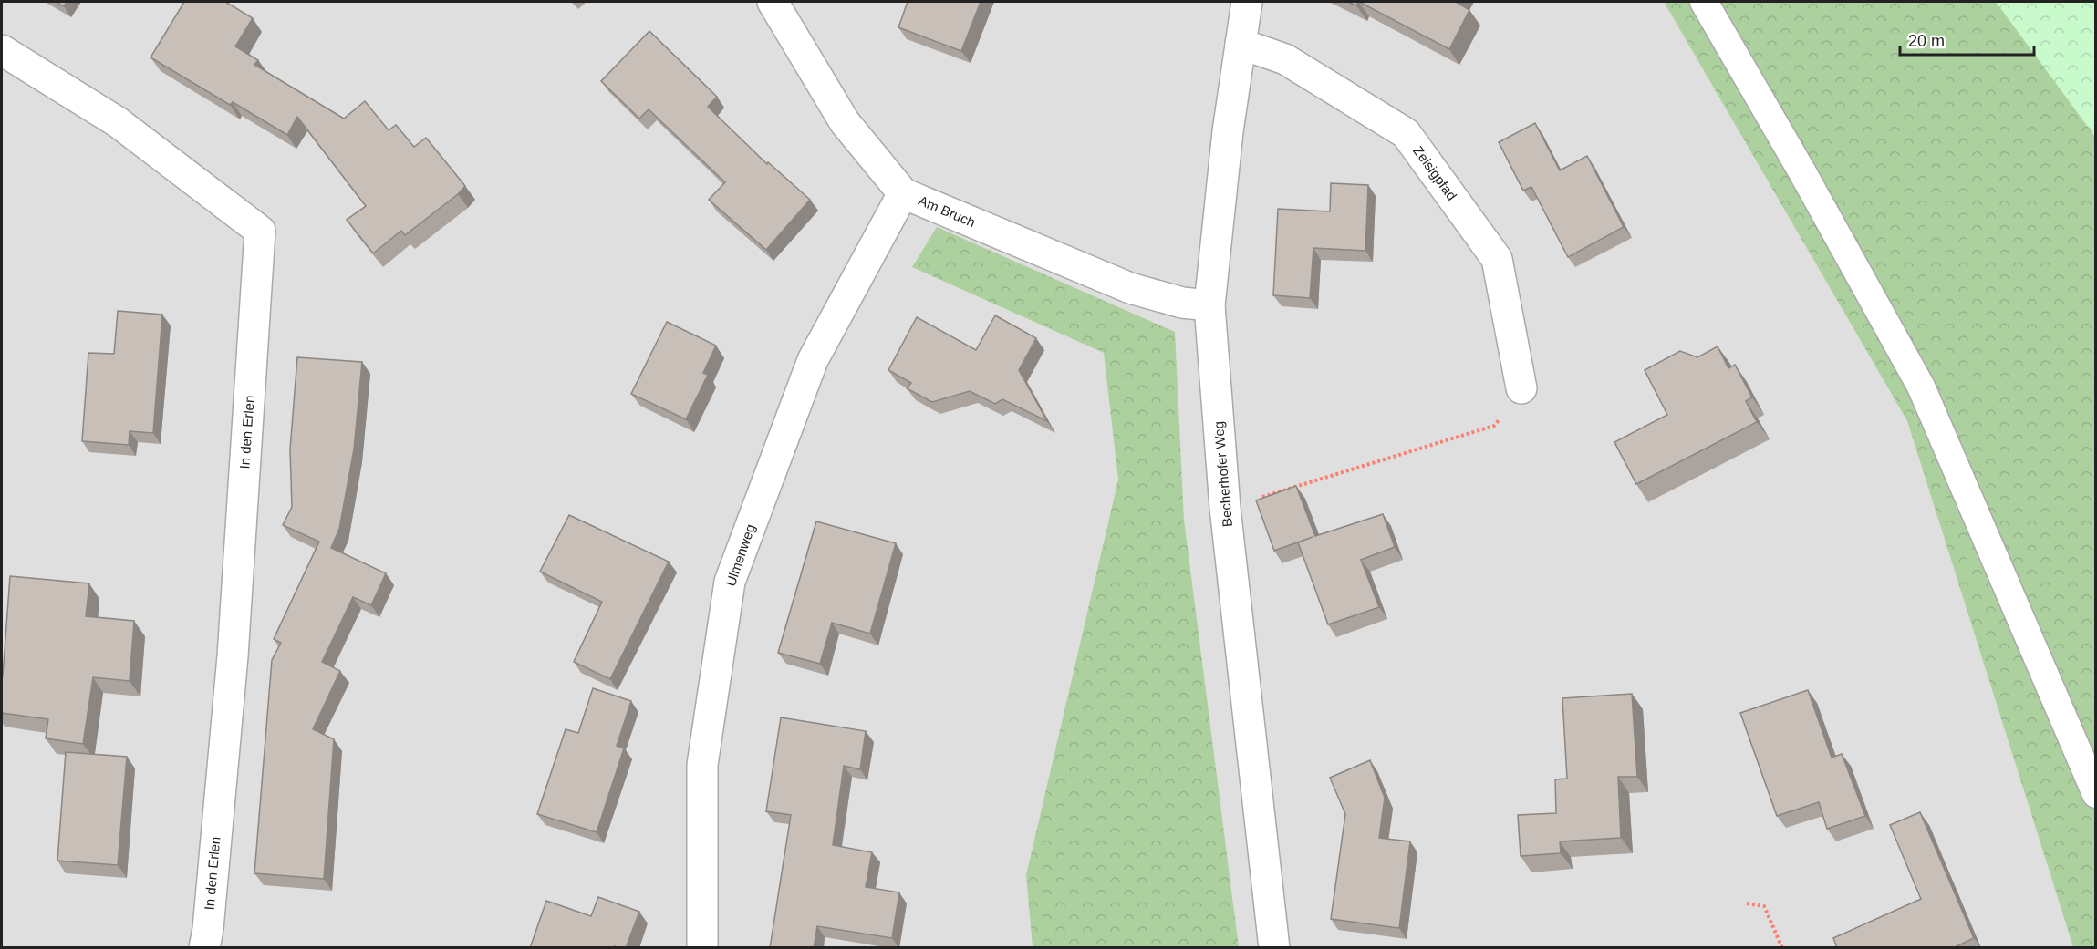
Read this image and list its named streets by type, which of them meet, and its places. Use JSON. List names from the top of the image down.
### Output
{
  "streets": {
    "street": [
      "Zeisigpfad",
      "Am Bruch",
      "In den Erlen",
      "Becherhofer Weg",
      "Ulmenweg"
    ]
  },
  "crossings": [
    ["Zeisigpfad", "Becherhofer Weg"],
    ["Am Bruch", "Becherhofer Weg"],
    ["Am Bruch", "Ulmenweg"]
  ],
  "scale_bar": "20 m"
}
